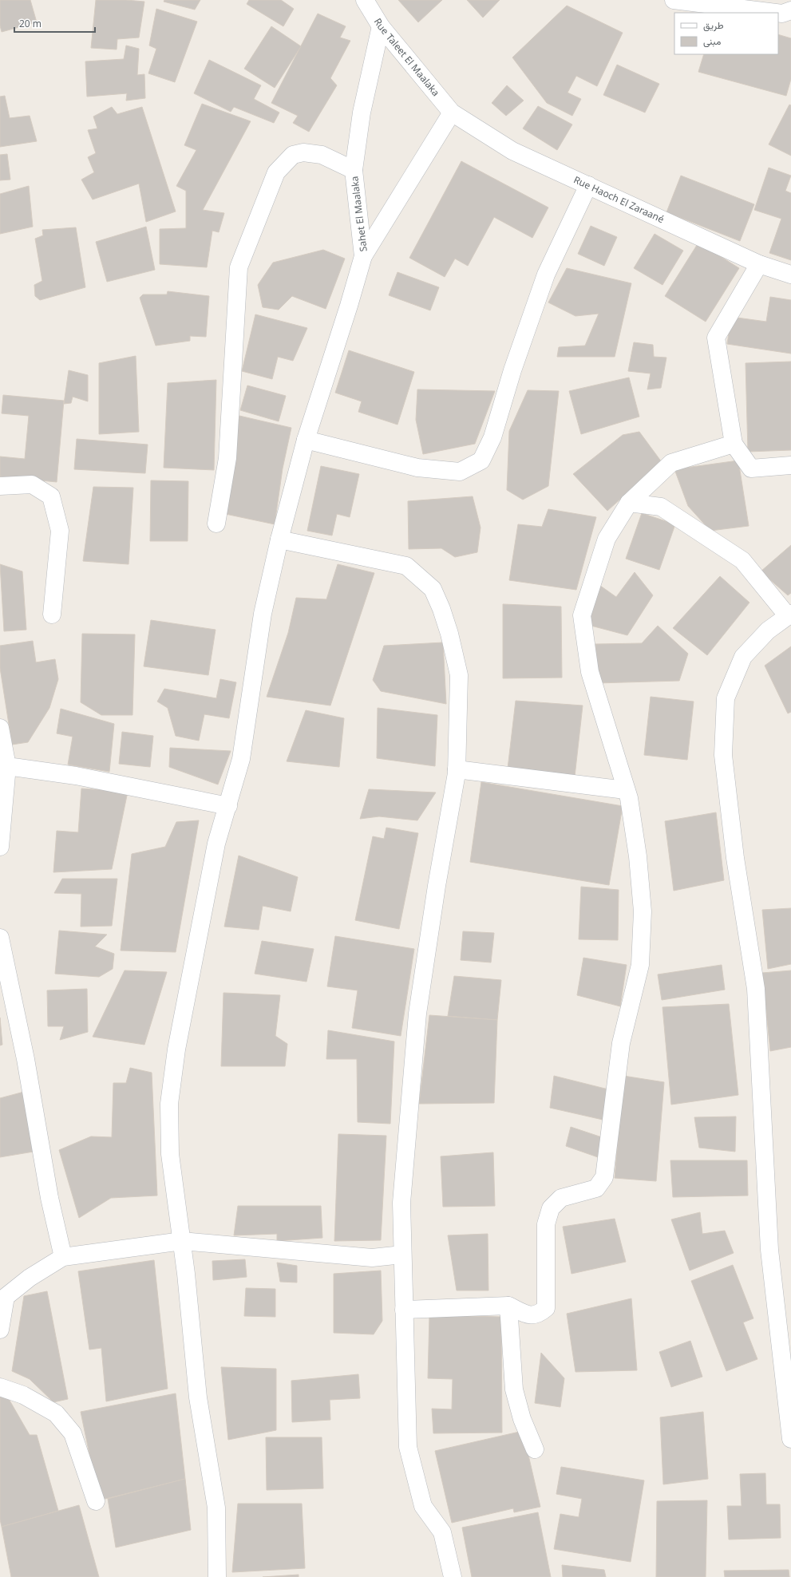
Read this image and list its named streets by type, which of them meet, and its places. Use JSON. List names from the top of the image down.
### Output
{
  "streets": {
    "street": ["Rue Taleet El Maalaka", "Rue Haoch El Zaraané", "Sahet El Maalaka"]
  },
  "crossings": [
    ["Rue Taleet El Maalaka", "Rue Haoch El Zaraané"],
    ["Rue Taleet El Maalaka", "Sahet El Maalaka"],
    ["Rue Haoch El Zaraané", "Sahet El Maalaka"]
  ],
  "legend": ["طريق", "مبنى"],
  "scale_bar": "20 m"
}
